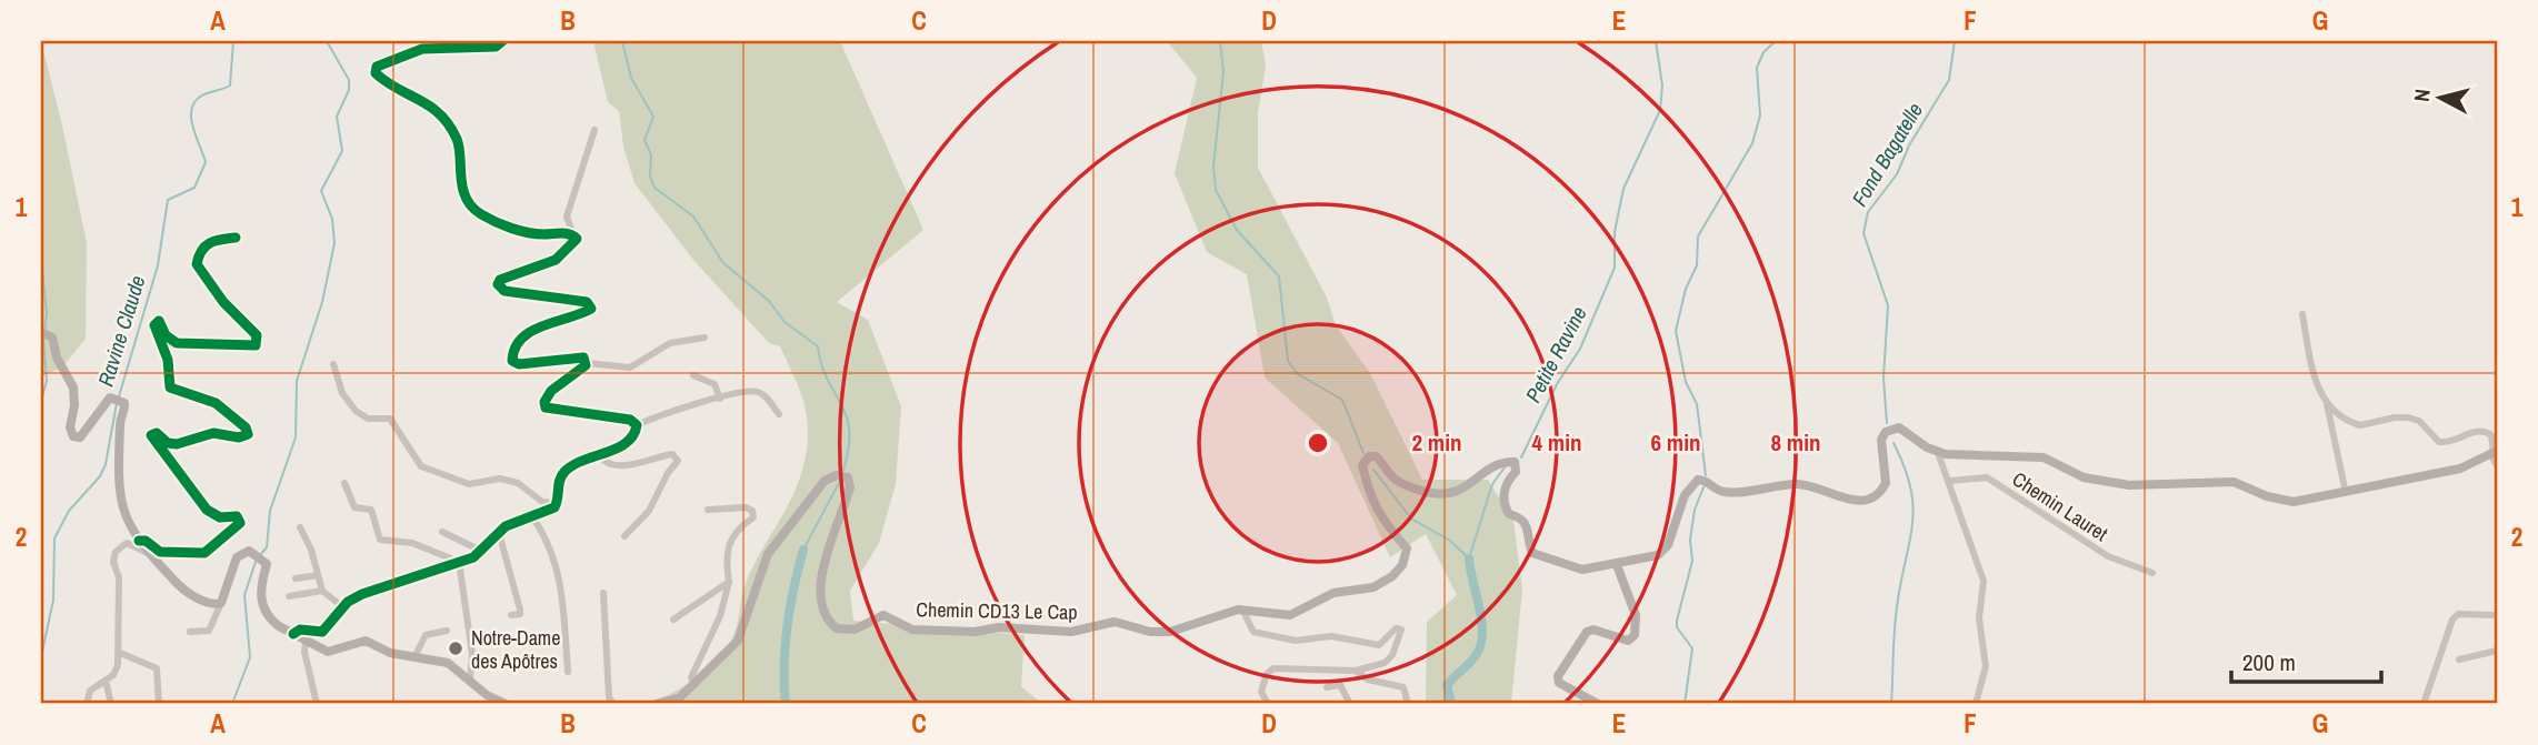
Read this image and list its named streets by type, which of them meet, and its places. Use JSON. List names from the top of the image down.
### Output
{
  "streets": {
    "main road": ["Chemin CD13 Le Cap"],
    "street": ["Chemin Lauret"]
  },
  "water": ["Fond Bagatelle", "Ravine Claude", "Petite Ravine"],
  "places": ["Notre-Dame des Apôtres"],
  "scale_bar": "200 m",
  "north": "left",
  "grid": {
    "columns": [
      "A",
      "B",
      "C",
      "D",
      "E",
      "F",
      "G"
    ],
    "rows": ["1", "2"]
  },
  "rings": [
    "2 min",
    "4 min",
    "6 min",
    "8 min"
  ]
}
